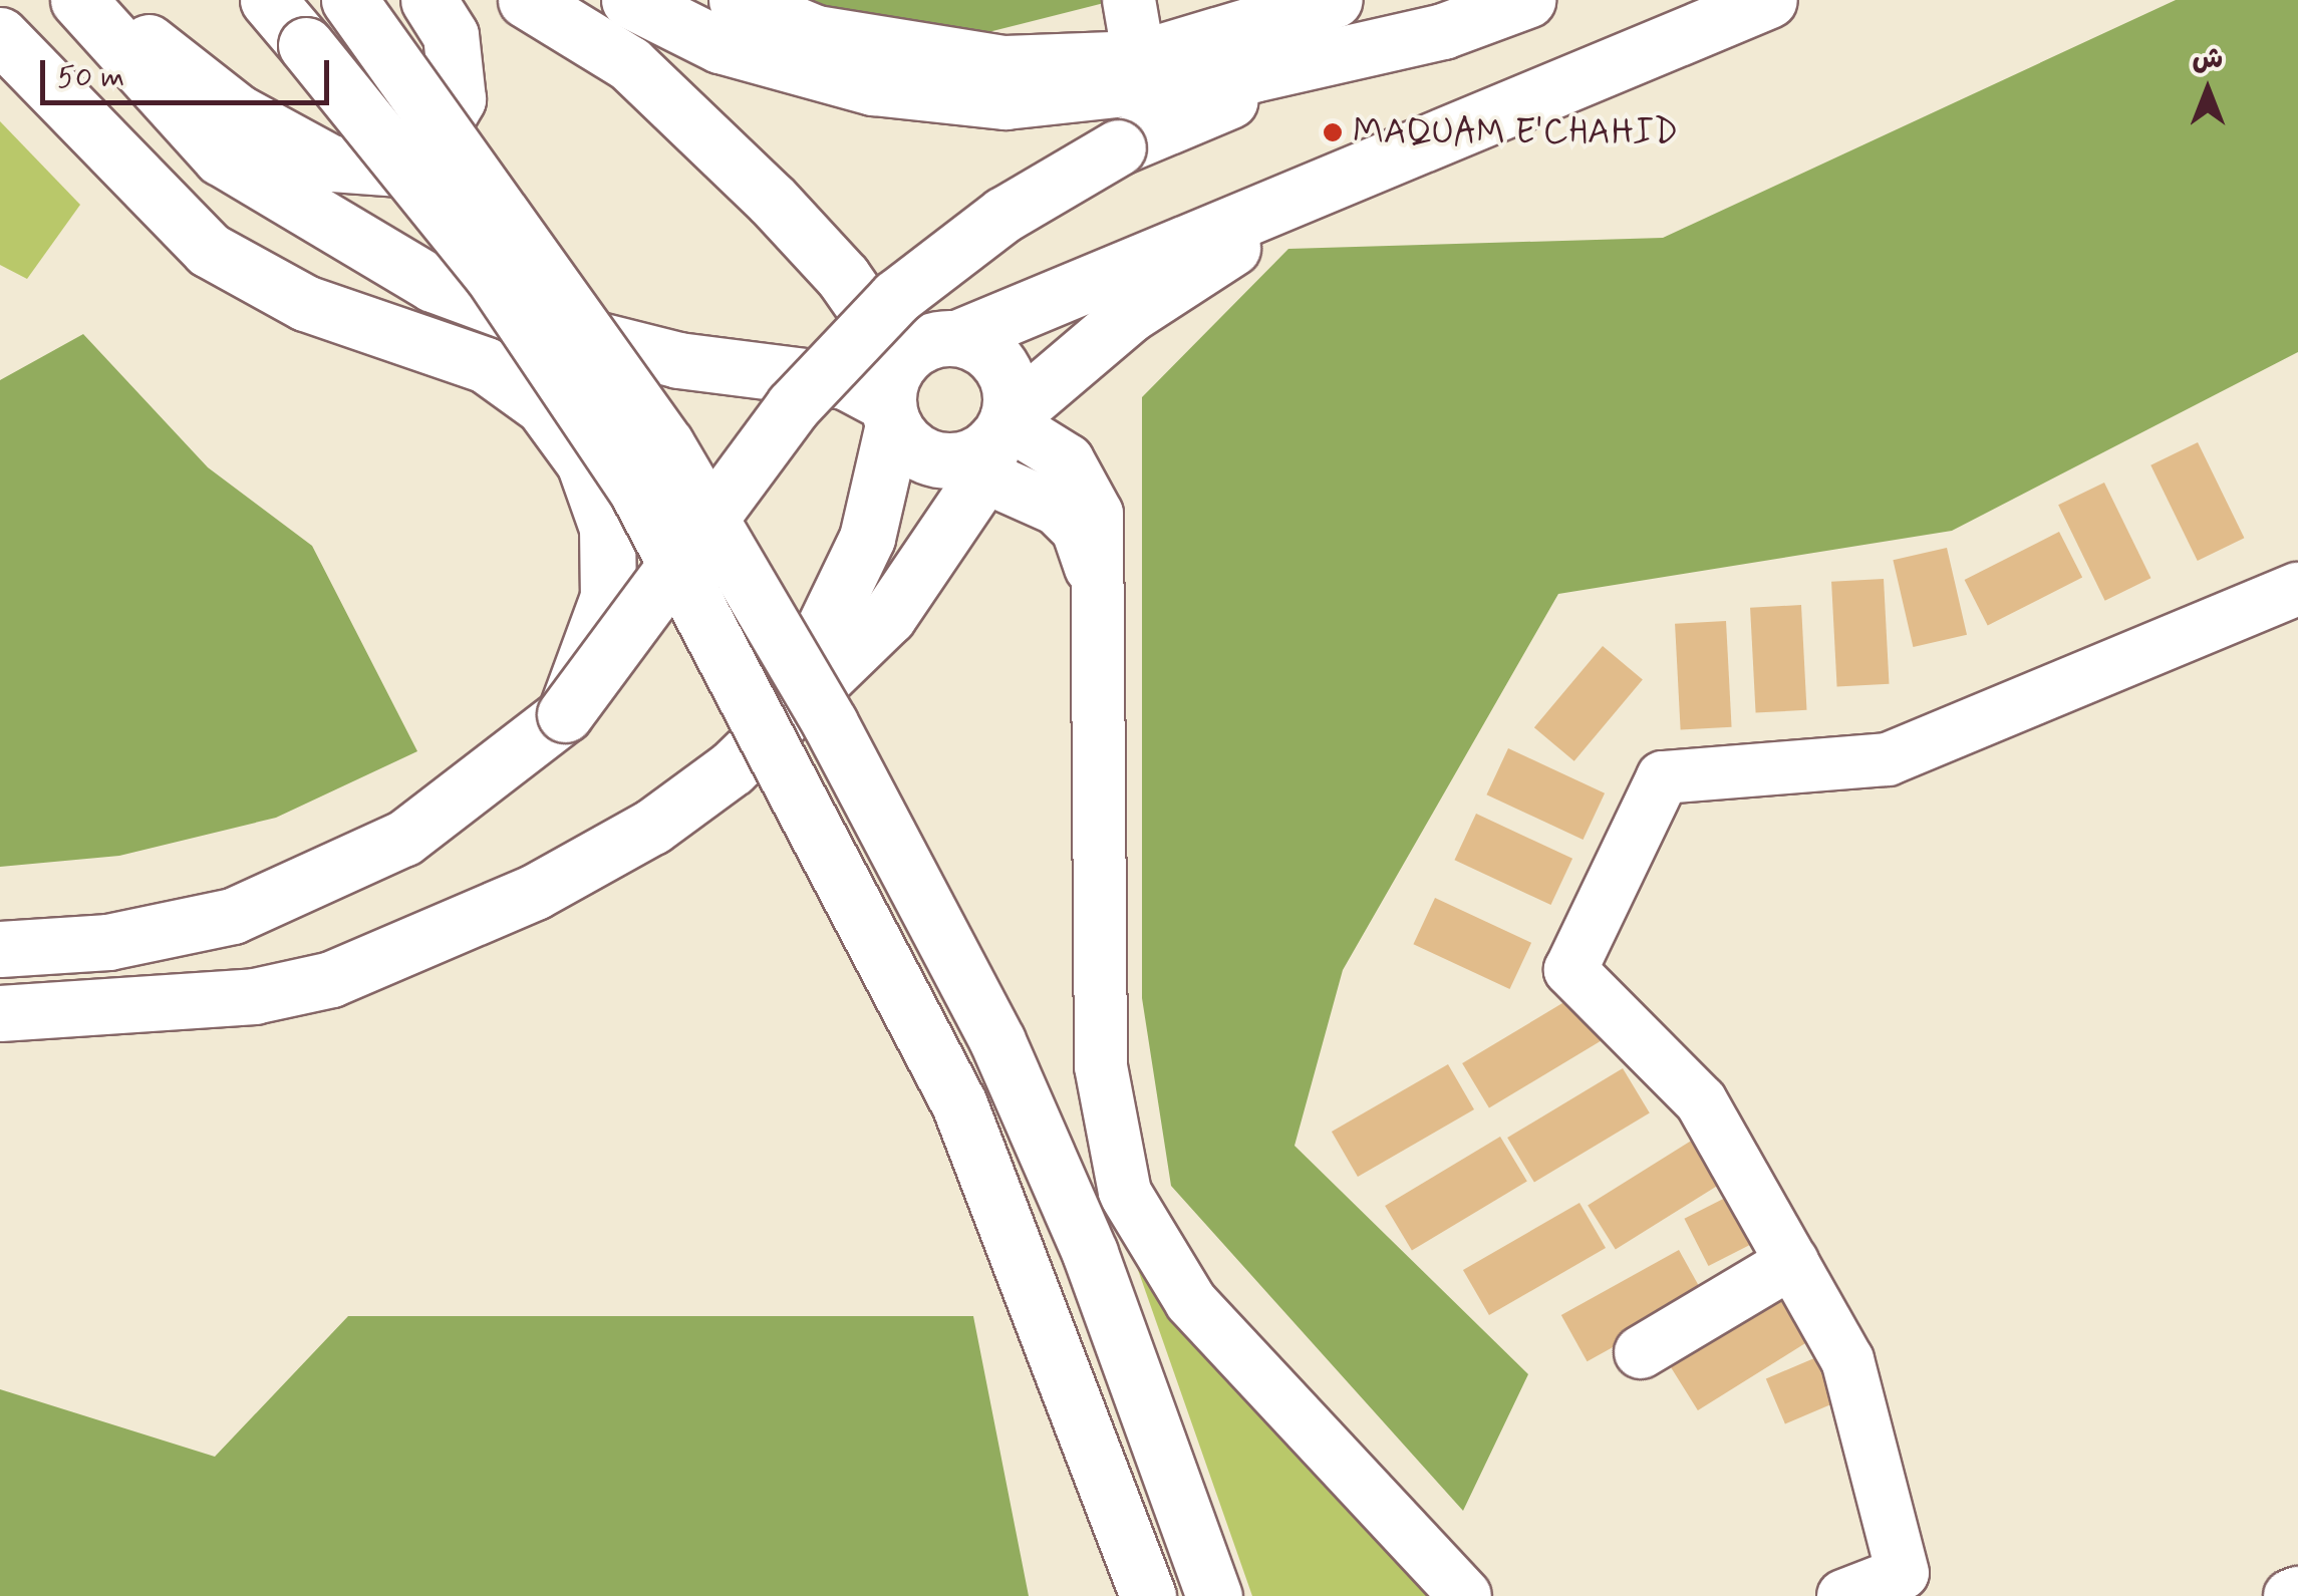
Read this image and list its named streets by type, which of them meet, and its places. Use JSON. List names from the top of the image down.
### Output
{
  "places": ["MAQUAM E'CHAHID"],
  "scale_bar": "50 m",
  "north": "top"
}
